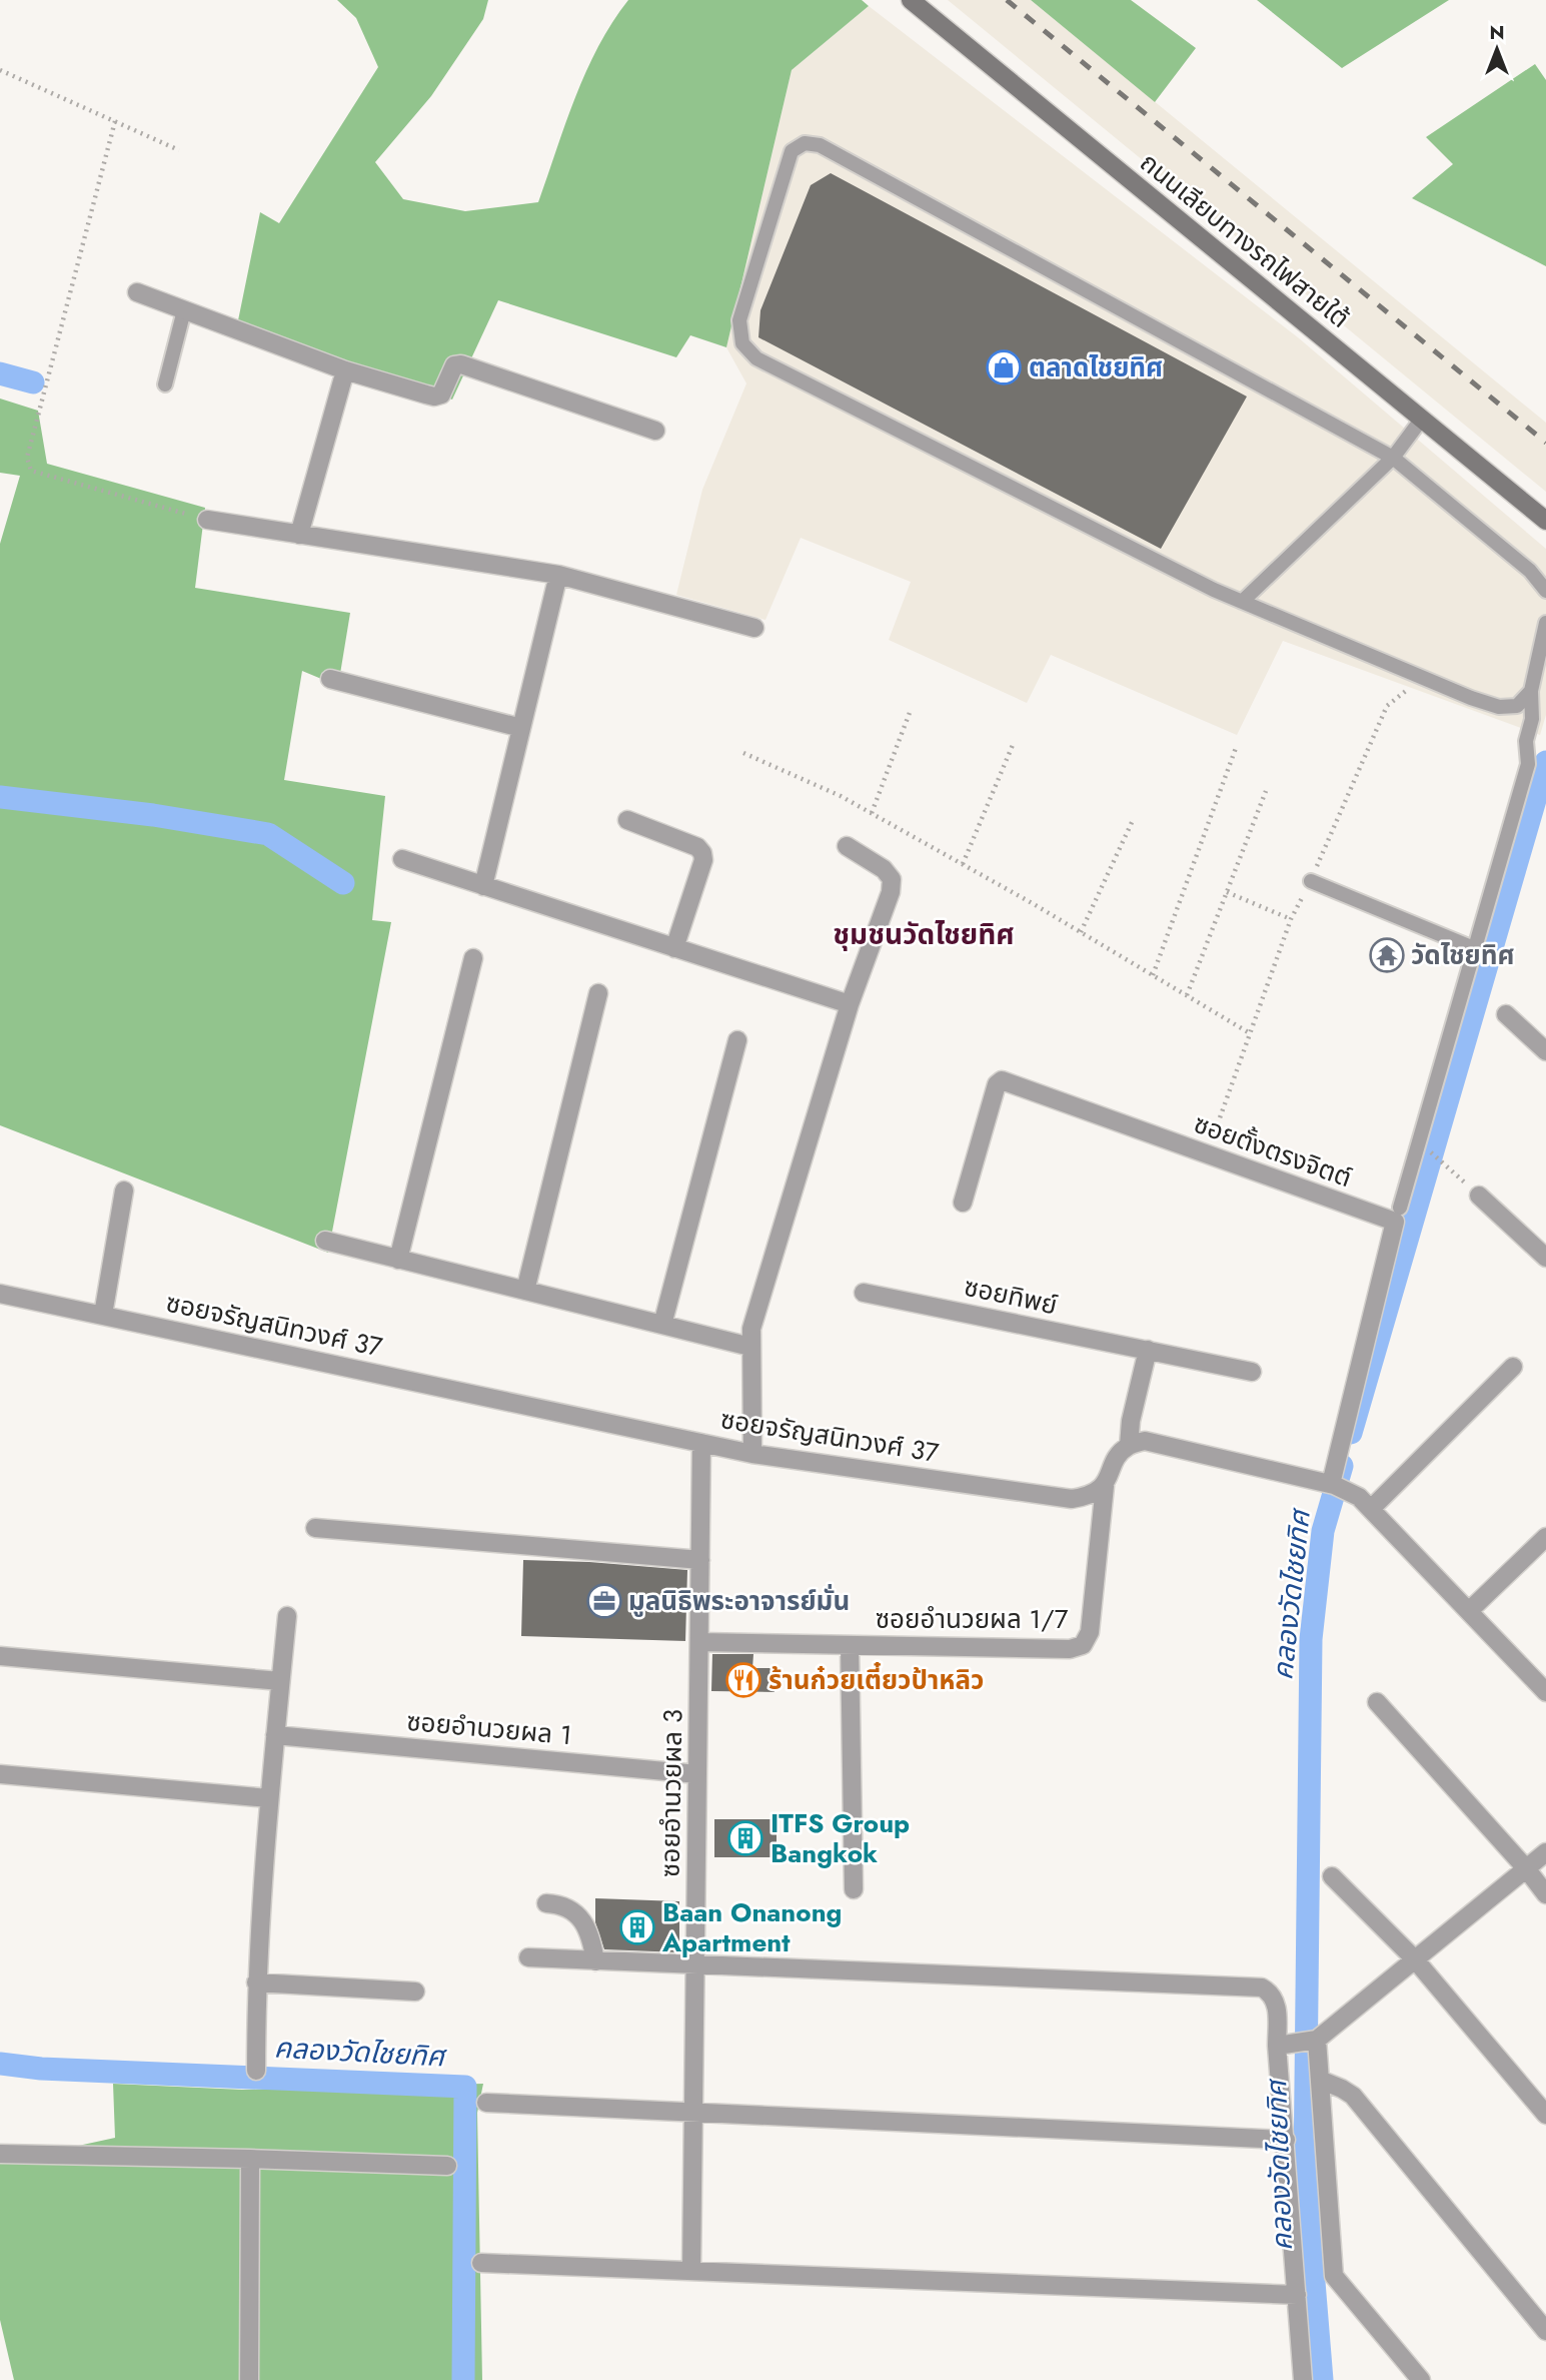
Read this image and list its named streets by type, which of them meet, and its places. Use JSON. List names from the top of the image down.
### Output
{
  "streets": {
    "main road": ["ถนนเลียบทางรถไฟสายใต้"],
    "street": [
      "ซอยตั้งตรงจิตต์",
      "ซอยทิพย์",
      "ซอยจรัญสนิทวงศ์ 37",
      "ซอยอำนวยผล 1/7",
      "ซอยอำนวยผล 1",
      "ซอยอำนวยผล 3"
    ]
  },
  "crossings": [
    ["ซอยจรัญสนิทวงศ์ 37", "ซอยอำนวยผล 1/7"],
    ["ซอยจรัญสนิทวงศ์ 37", "ซอยอำนวยผล 3"],
    ["ซอยอำนวยผล 1/7", "ซอยอำนวยผล 3"],
    ["ซอยอำนวยผล 1", "ซอยอำนวยผล 3"]
  ],
  "districts": ["ชุมชนวัดไชยทิศ"],
  "water": ["คลองวัดไชยทิศ"],
  "places": {
    "shop": ["ตลาดไชยทิศ"],
    "temple": ["วัดไชยทิศ"],
    "office": ["มูลนิธิพระอาจารย์มั่น"],
    "restaurant": ["ร้านก๋วยเตี๋ยวป้าหลิว"],
    "building": ["ITFS Group Bangkok", "Baan Onanong Apartment"]
  },
  "north": "top"
}
